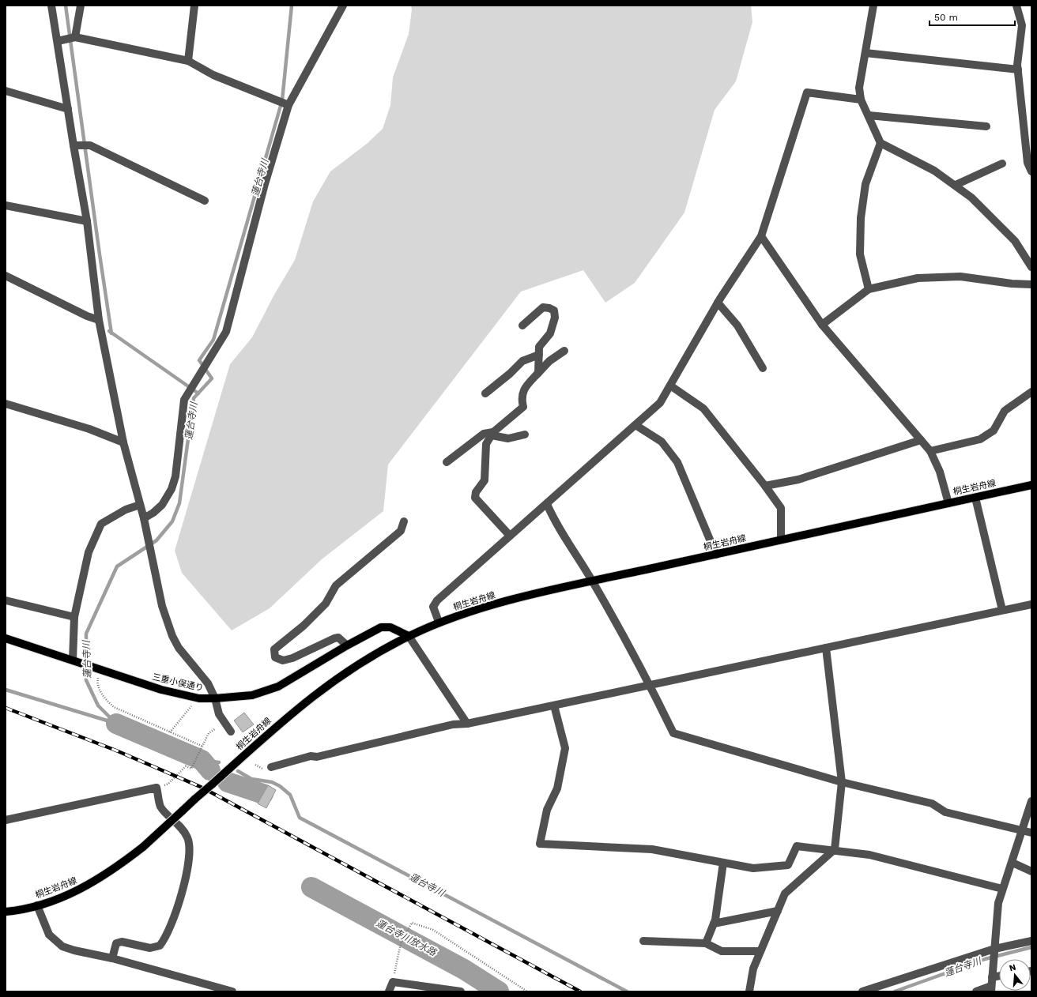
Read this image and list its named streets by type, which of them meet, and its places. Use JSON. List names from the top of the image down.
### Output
{
  "streets": {
    "main road": ["桐生岩舟線", "三重小俣通り"]
  },
  "crossings": [
    ["桐生岩舟線", "三重小俣通り"]
  ],
  "water": ["蓮台寺川", "蓮台寺川放水路"],
  "scale_bar": "50 m",
  "north": "top"
}
